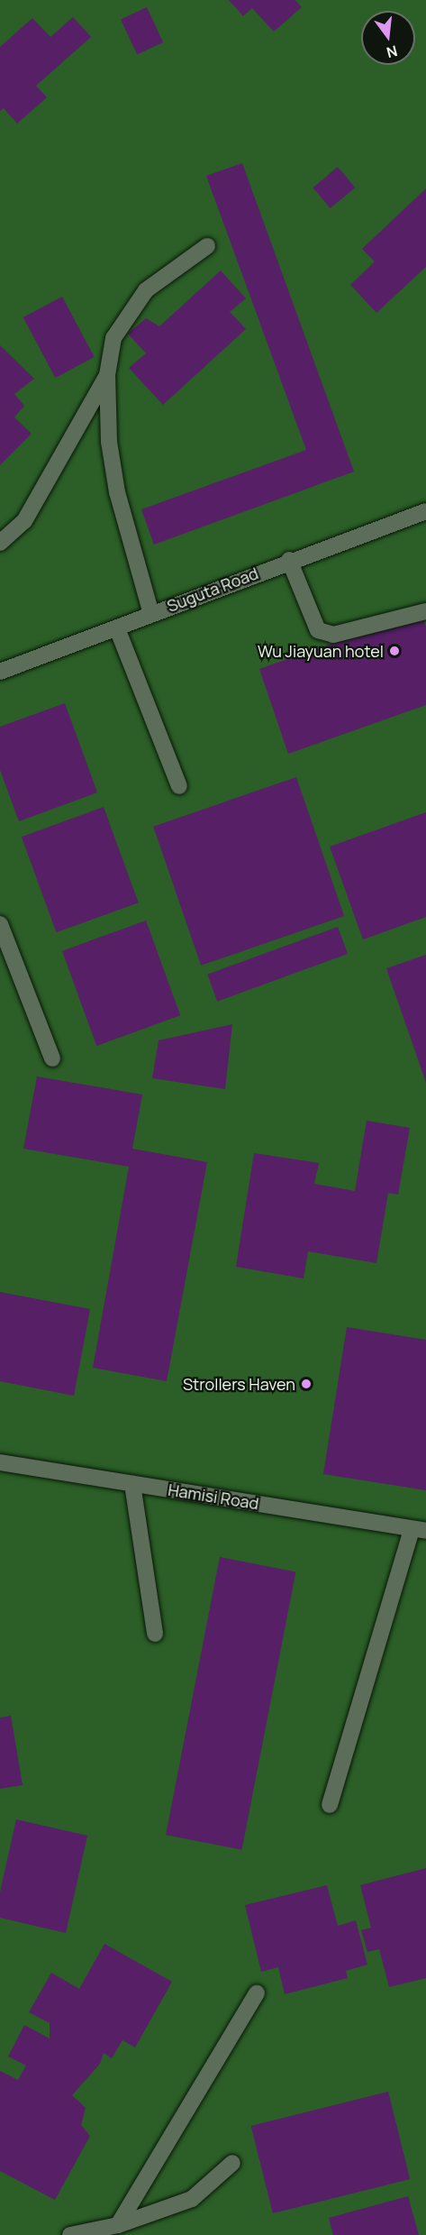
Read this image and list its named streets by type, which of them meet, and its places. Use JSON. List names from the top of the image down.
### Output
{
  "streets": {
    "street": ["Suguta Road", "Hamisi Road"]
  },
  "places": ["Wu Jiayuan hotel", "Strollers Haven"],
  "north": "bottom"
}
